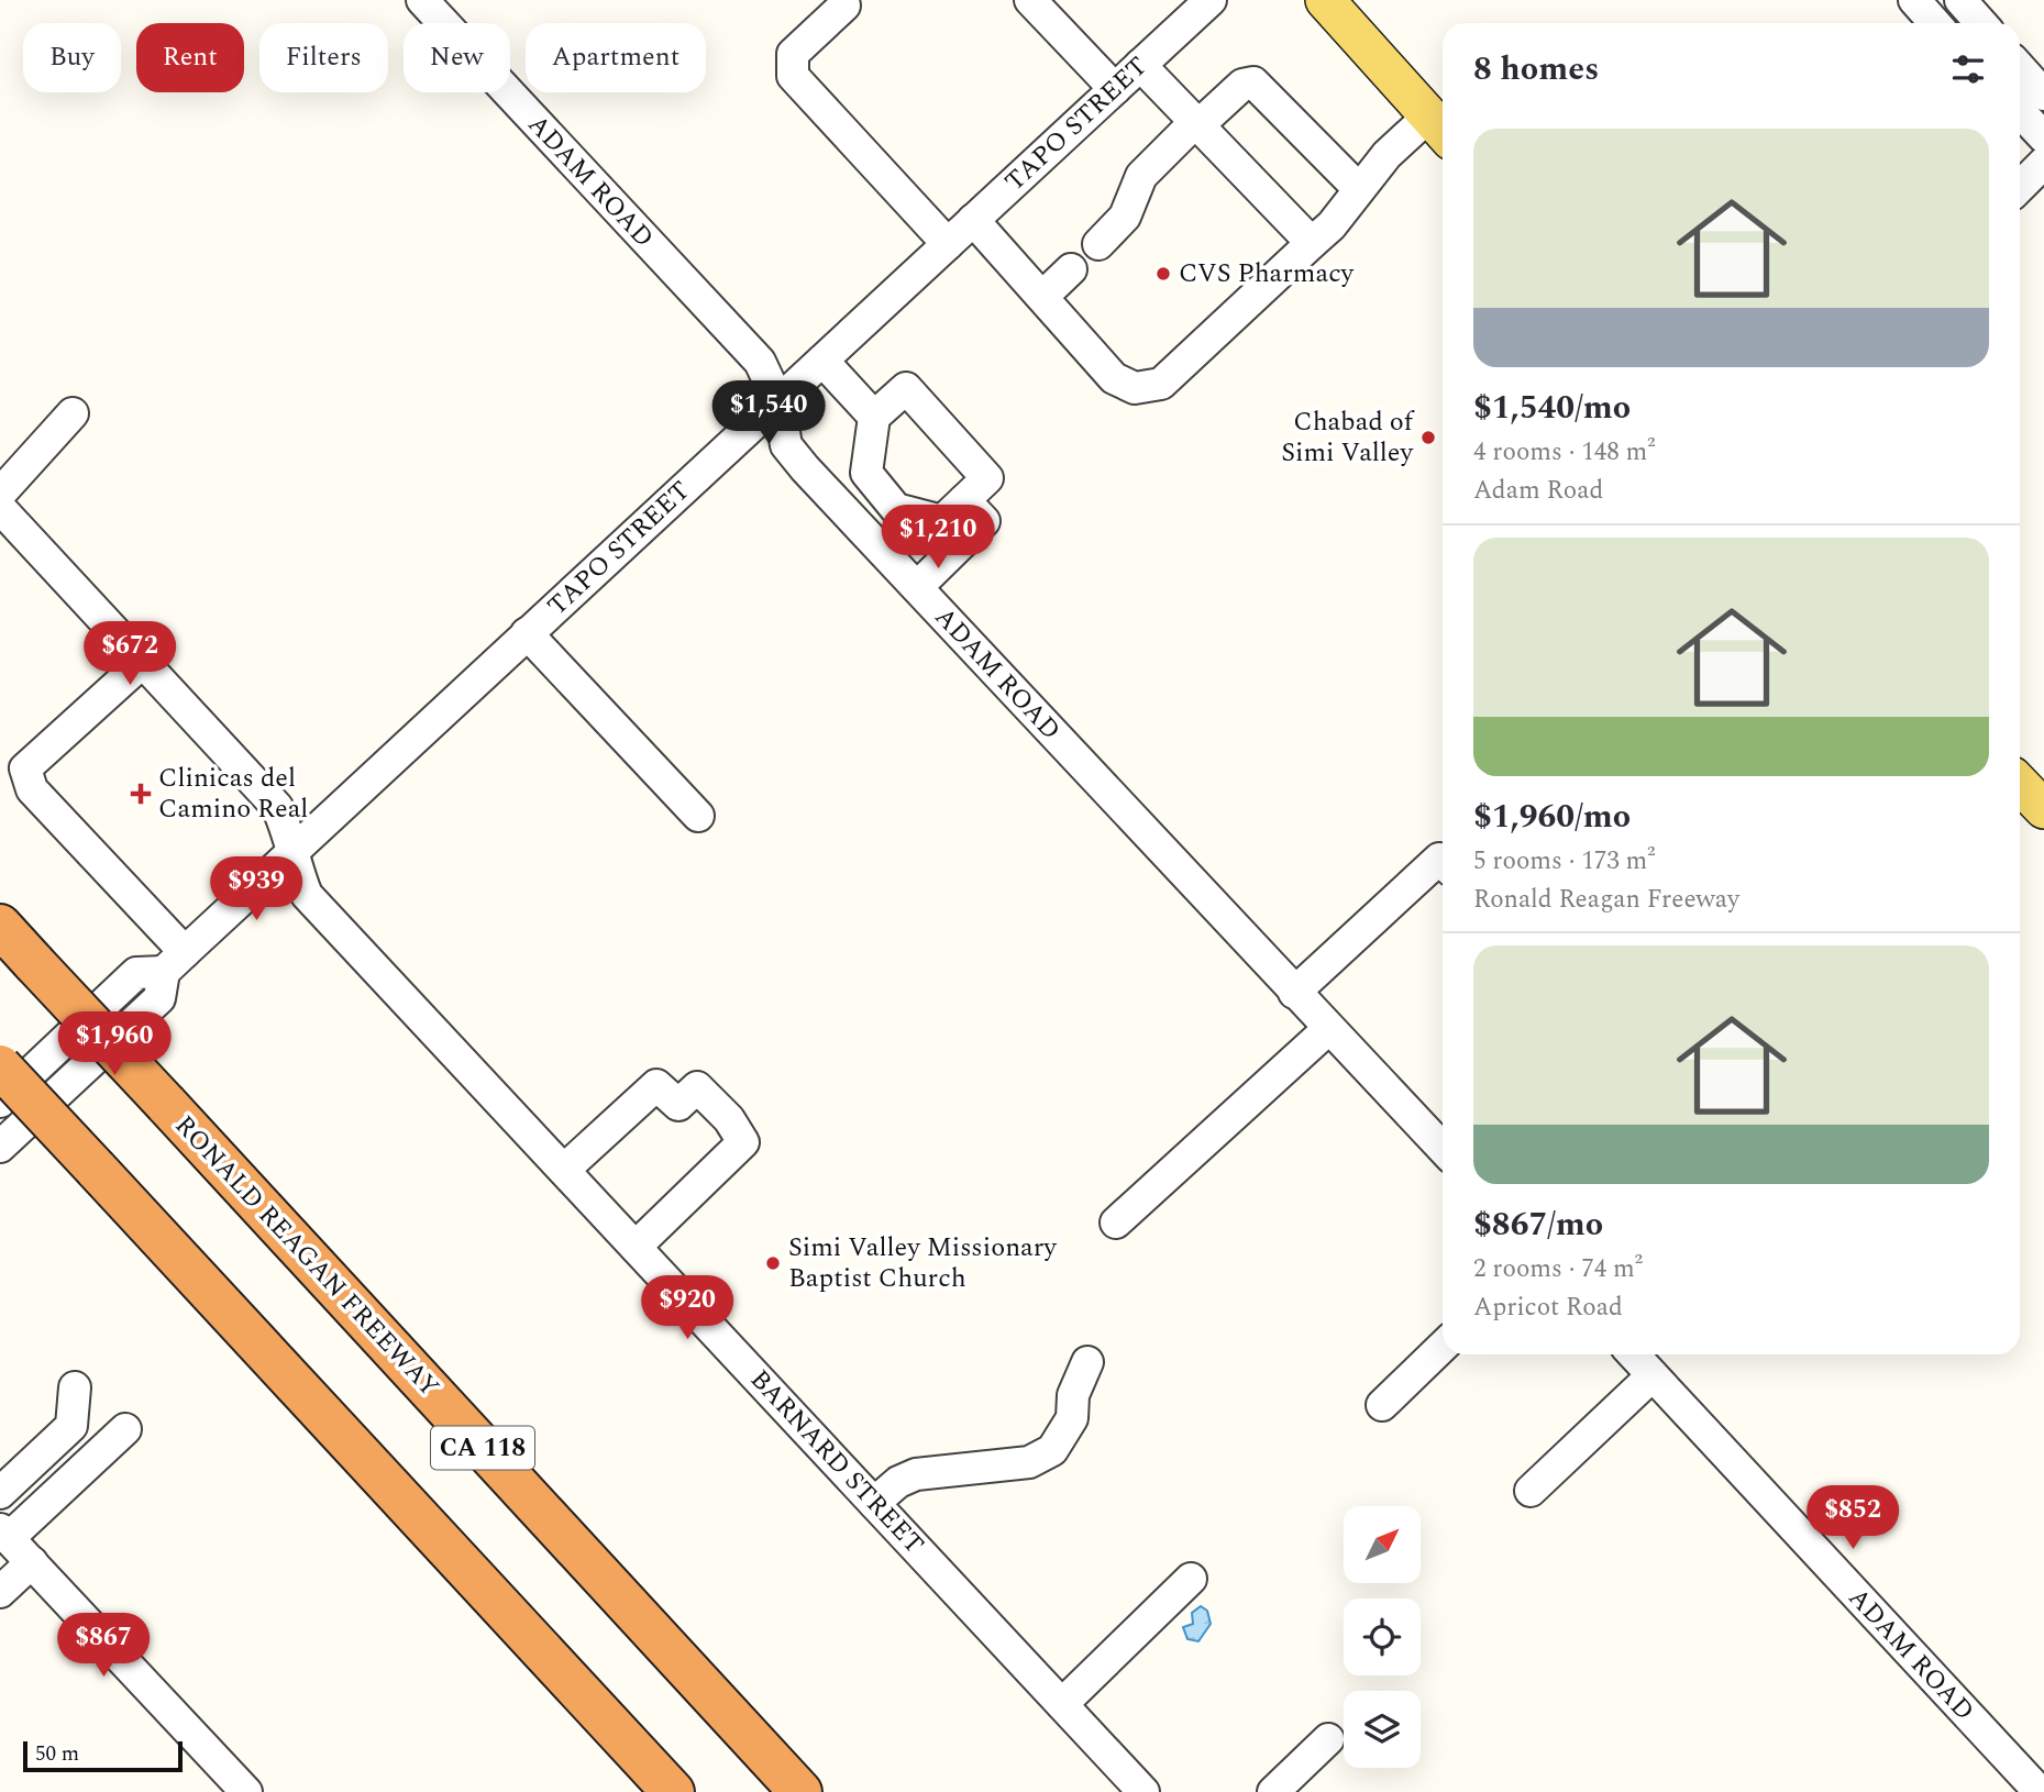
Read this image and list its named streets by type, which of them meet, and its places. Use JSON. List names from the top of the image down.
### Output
{
  "streets": {
    "highway": ["RONALD REAGAN FREEWAY", "CA 118"],
    "street": ["TAPO STREET", "ADAM ROAD", "BARNARD STREET"]
  },
  "crossings": [
    ["TAPO STREET", "ADAM ROAD"],
    ["TAPO STREET", "BARNARD STREET"]
  ],
  "places": {
    "other": ["CVS Pharmacy", "Chabad of Simi Valley", "Simi Valley Missionary Baptist Church"],
    "health": ["Clinicas del Camino Real"]
  },
  "scale_bar": "50 m",
  "north": "top right",
  "page": {
    "chip": [
      "Buy",
      "Rent",
      "Filters",
      "New",
      "Apartment"
    ],
    "heading": "8 homes",
    "list": [
      {
        "name": "$1,540/mo",
        "note": "4 rooms · 148 m² · Adam Road"
      },
      {
        "name": "$1,960/mo",
        "note": "5 rooms · 173 m² · Ronald Reagan Freeway"
      },
      {
        "name": "$867/mo",
        "note": "2 rooms · 74 m² · Apricot Road"
      }
    ],
    "price": [
      "$1,540",
      "$1,210",
      "$672",
      "$939",
      "$1,960",
      "$920",
      "$852",
      "$867"
    ],
    "scale": "50 m"
  }
}
